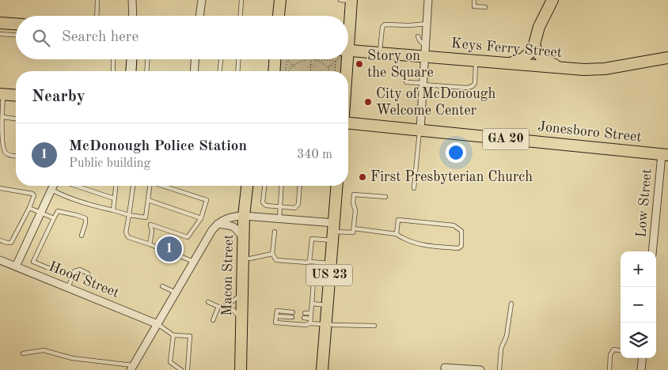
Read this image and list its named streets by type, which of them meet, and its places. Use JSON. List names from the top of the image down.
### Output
{
  "streets": {
    "main road": [
      "Keys Ferry Street",
      "Jonesboro Street",
      "GA 20",
      "Macon Street",
      "US 23"
    ],
    "street": ["Low Street", "Hood Street"]
  },
  "crossings": [
    ["Jonesboro Street", "Low Street"]
  ],
  "places": ["Story on the Square", "City of McDonough Welcome Center", "First Presbyterian Church"],
  "page": {
    "search": "Search here",
    "heading": "Nearby",
    "list": [
      {
        "mark": "1",
        "name": "McDonough Police Station",
        "note": "Public building",
        "value": "340 m"
      }
    ],
    "pins": "1",
    "map_buttons": ["+", "−"]
  }
}
